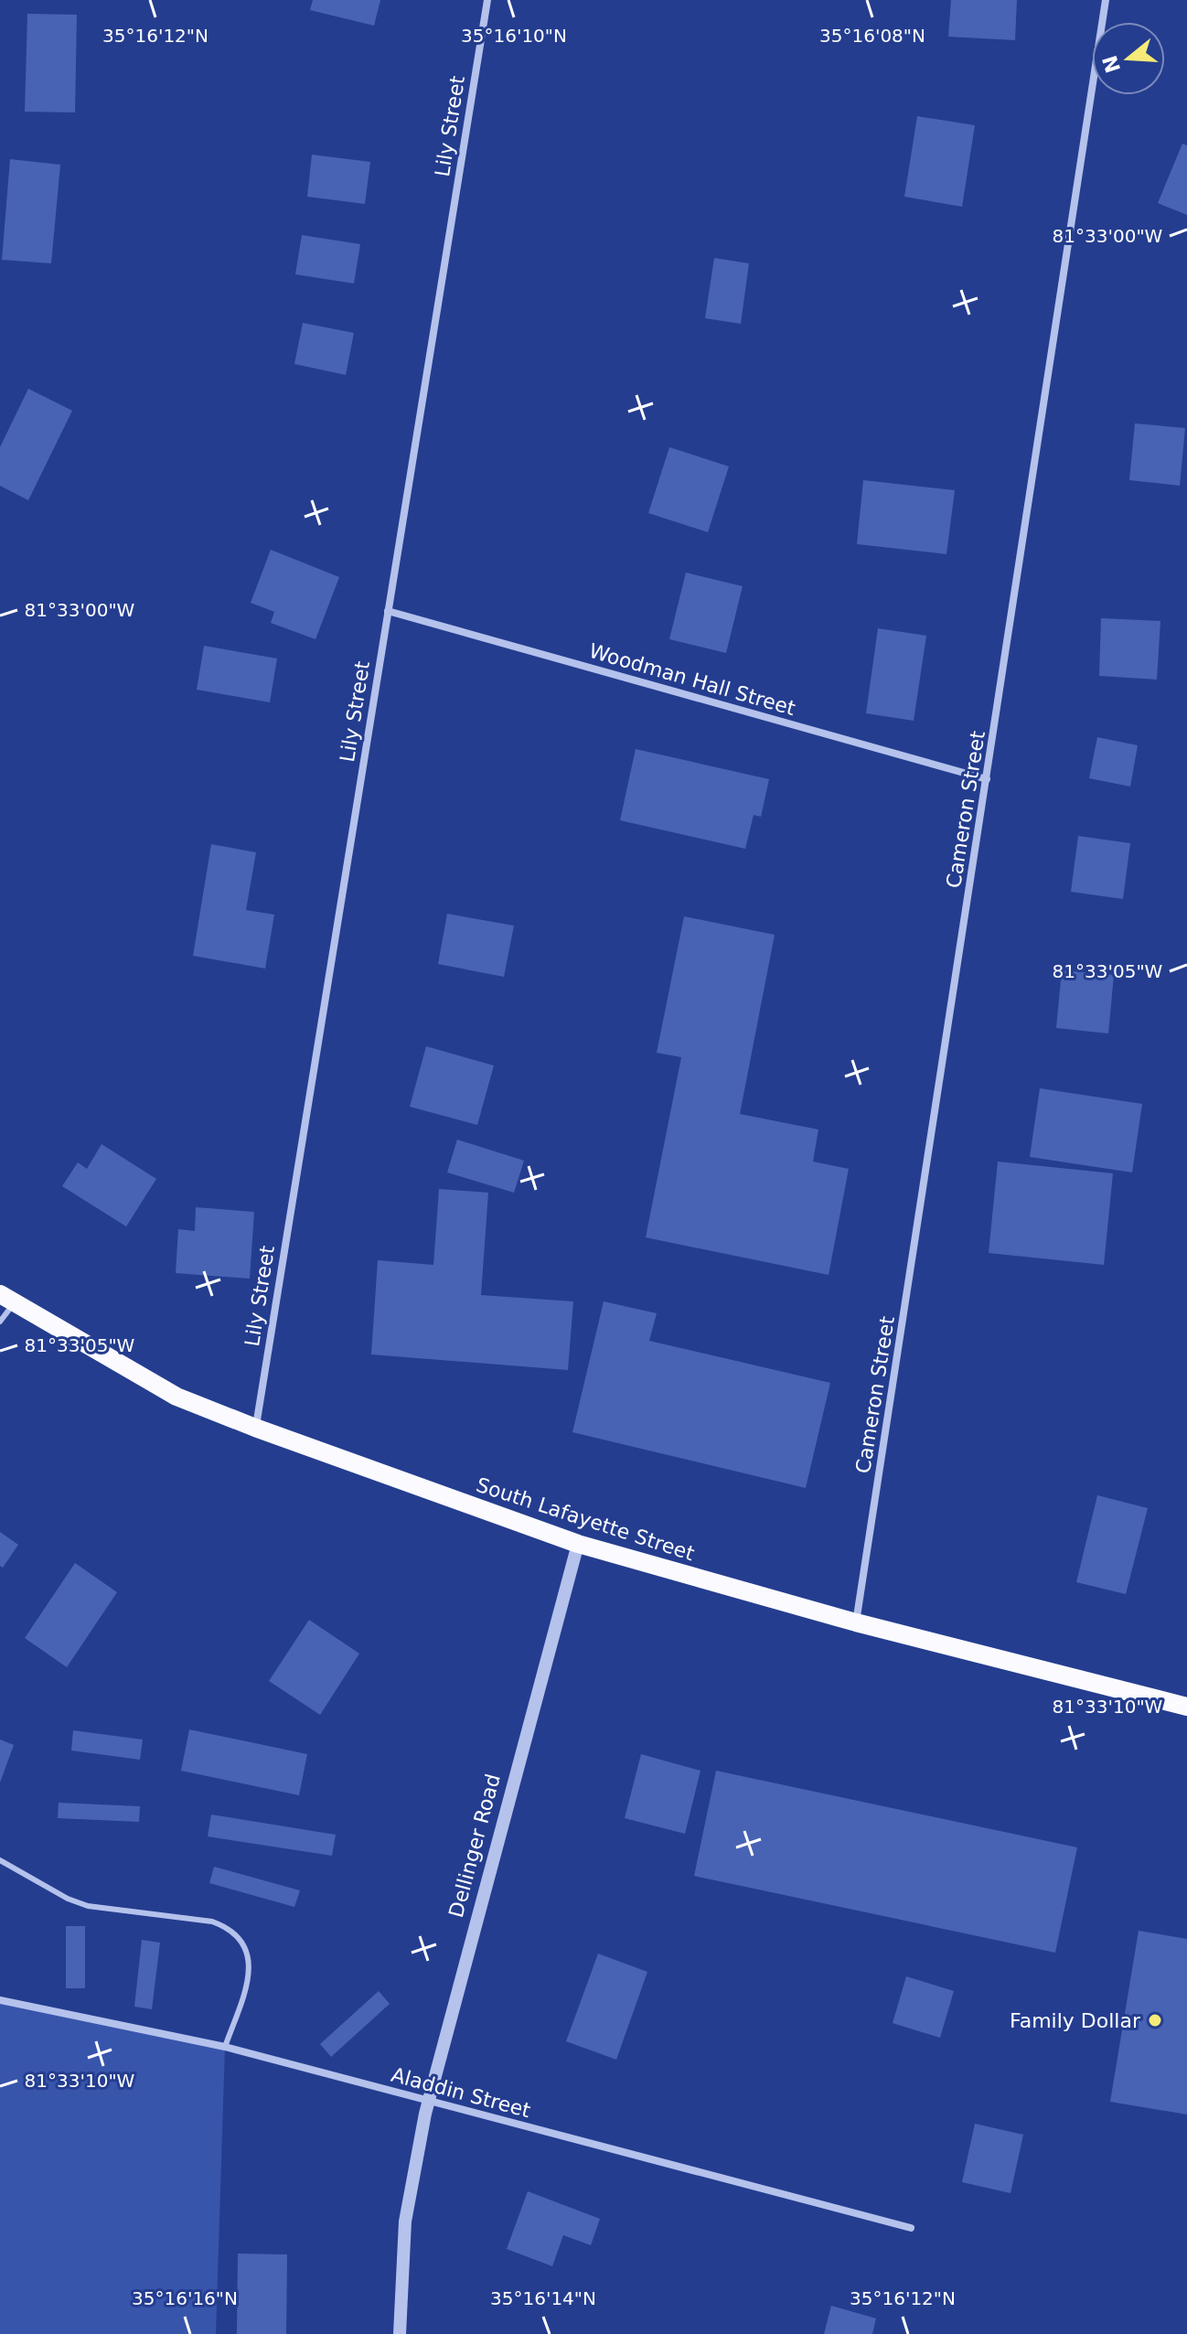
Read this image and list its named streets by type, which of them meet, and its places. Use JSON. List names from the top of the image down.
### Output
{
  "streets": {
    "main road": ["South Lafayette Street"],
    "street": [
      "Lily Street",
      "Woodman Hall Street",
      "Cameron Street",
      "Dellinger Road",
      "Aladdin Street"
    ]
  },
  "crossings": [
    ["Lily Street", "Woodman Hall Street"],
    ["Lily Street", "South Lafayette Street"],
    ["Woodman Hall Street", "Cameron Street"],
    ["Cameron Street", "South Lafayette Street"],
    ["South Lafayette Street", "Dellinger Road"],
    ["Dellinger Road", "Aladdin Street"]
  ],
  "places": ["Family Dollar"],
  "north": "left",
  "coordinates": [
    "35°16'12\"N",
    "35°16'10\"N",
    "35°16'08\"N",
    "81°33'00\"W",
    "81°33'05\"W",
    "81°33'10\"W",
    "35°16'16\"N",
    "35°16'14\"N"
  ]
}
